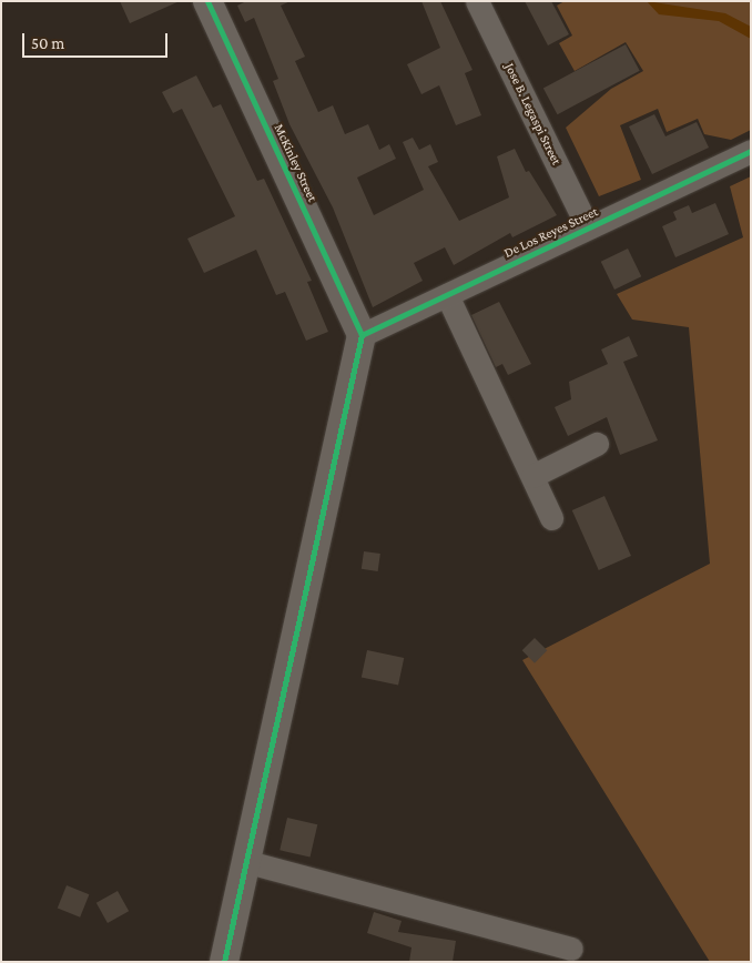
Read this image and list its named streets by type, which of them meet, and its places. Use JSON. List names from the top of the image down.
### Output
{
  "streets": {
    "street": ["Jose B. Legaspi Street", "McKinley Street", "De Los Reyes Street"]
  },
  "crossings": [
    ["Jose B. Legaspi Street", "De Los Reyes Street"],
    ["McKinley Street", "De Los Reyes Street"]
  ],
  "scale_bar": "50 m"
}
